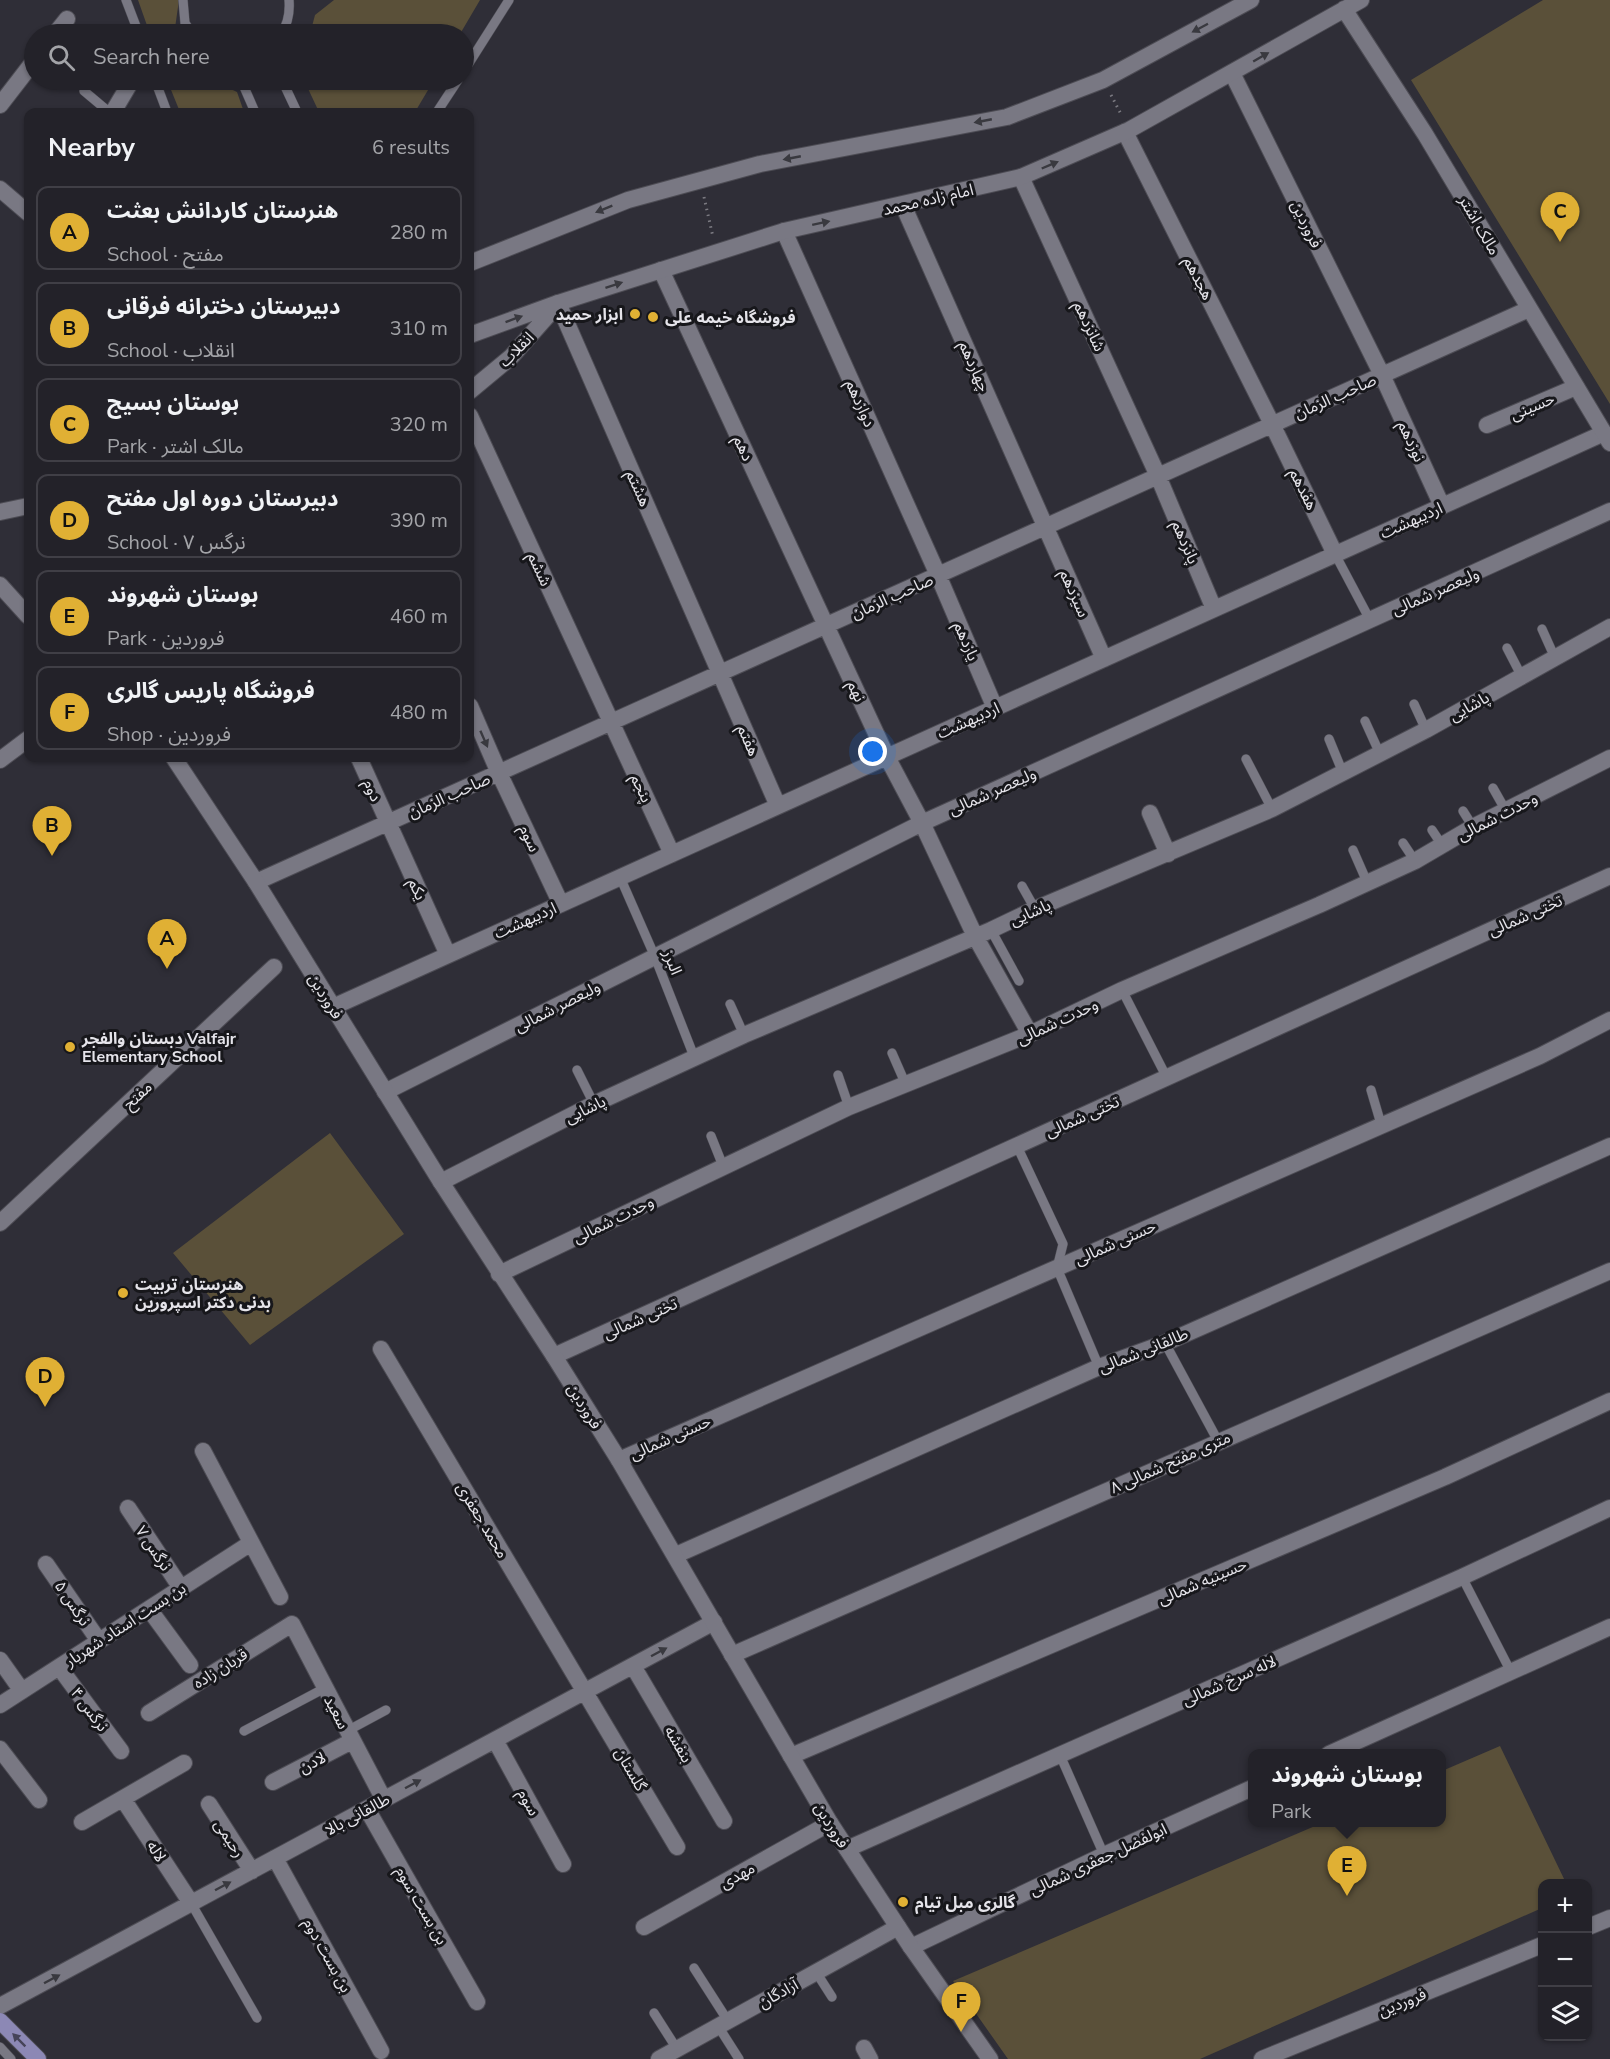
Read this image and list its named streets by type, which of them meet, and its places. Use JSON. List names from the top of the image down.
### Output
{
  "streets": {
    "street": [
      "امام زاده محمد",
      "فروردین",
      "مالک اشتر",
      "هجدهم",
      "شانزدهم",
      "انقلاب",
      "چهاردهم",
      "صاحب الزمان",
      "دوازدهم",
      "حسینی",
      "نوزدهم",
      "دهم",
      "هشتم",
      "هفدهم",
      "اردیبهشت",
      "پانزدهم",
      "ششم",
      "ولیعصر شمالی",
      "سیزدهم",
      "یازدهم",
      "نهم",
      "پاشایی",
      "هفتم",
      "پنجم",
      "دوم",
      "وحدت شمالی",
      "سوم",
      "یکم",
      "تختی شمالی",
      "مفتح",
      "حسنی شمالی",
      "طالقانی شمالی",
      "۸ متری مفتح شمالی",
      "محمد جعفری",
      "نرگس ۷",
      "حسینیه شمالی",
      "نرگس ۵",
      "بن بست استاد شهریار",
      "قربان زاده",
      "لاله سرخ شمالی",
      "نرگس ۴",
      "سعید",
      "بنفشه",
      "لادن",
      "گلستان",
      "طالقانی بالا",
      "رحیمی",
      "لاله",
      "ابولفضل جعفری شمالی",
      "مهدی",
      "بن بست سوم",
      "بن بست دوم",
      "آزادگان"
    ],
    "lane": ["البرز"]
  },
  "crossings": [
    ["امام زاده محمد", "فروردین"],
    ["امام زاده محمد", "مالک اشتر"],
    ["امام زاده محمد", "هجدهم"],
    ["امام زاده محمد", "شانزدهم"],
    ["امام زاده محمد", "انقلاب"],
    ["امام زاده محمد", "چهاردهم"],
    ["امام زاده محمد", "دوازدهم"],
    ["امام زاده محمد", "دهم"],
    ["امام زاده محمد", "هشتم"],
    ["فروردین", "صاحب الزمان"],
    ["فروردین", "نوزدهم"],
    ["فروردین", "اردیبهشت"],
    ["فروردین", "ولیعصر شمالی"],
    ["فروردین", "پاشایی"],
    ["فروردین", "وحدت شمالی"],
    ["فروردین", "تختی شمالی"],
    ["فروردین", "حسنی شمالی"],
    ["فروردین", "طالقانی شمالی"],
    ["فروردین", "۸ متری مفتح شمالی"],
    ["فروردین", "حسینیه شمالی"],
    ["فروردین", "لاله سرخ شمالی"],
    ["فروردین", "طالقانی بالا"],
    ["فروردین", "ابولفضل جعفری شمالی"],
    ["فروردین", "مهدی"],
    ["فروردین", "آزادگان"],
    ["مالک اشتر", "صاحب الزمان"],
    ["مالک اشتر", "حسینی"],
    ["مالک اشتر", "اردیبهشت"],
    ["هجدهم", "صاحب الزمان"],
    ["هجدهم", "هفدهم"],
    ["شانزدهم", "صاحب الزمان"],
    ["شانزدهم", "پانزدهم"],
    ["انقلاب", "هشتم"],
    ["چهاردهم", "صاحب الزمان"],
    ["چهاردهم", "سیزدهم"],
    ["صاحب الزمان", "دوازدهم"],
    ["صاحب الزمان", "نوزدهم"],
    ["صاحب الزمان", "دهم"],
    ["صاحب الزمان", "هشتم"],
    ["صاحب الزمان", "هفدهم"],
    ["صاحب الزمان", "پانزدهم"],
    ["صاحب الزمان", "ششم"],
    ["صاحب الزمان", "سیزدهم"],
    ["صاحب الزمان", "یازدهم"],
    ["صاحب الزمان", "نهم"],
    ["صاحب الزمان", "هفتم"],
    ["صاحب الزمان", "پنجم"],
    ["صاحب الزمان", "دوم"],
    ["صاحب الزمان", "سوم"],
    ["صاحب الزمان", "یکم"],
    ["دوازدهم", "یازدهم"],
    ["نوزدهم", "اردیبهشت"],
    ["دهم", "نهم"],
    ["هشتم", "هفتم"],
    ["هفدهم", "اردیبهشت"],
    ["اردیبهشت", "پانزدهم"],
    ["اردیبهشت", "سیزدهم"],
    ["اردیبهشت", "یازدهم"],
    ["اردیبهشت", "نهم"],
    ["اردیبهشت", "هفتم"],
    ["اردیبهشت", "پنجم"],
    ["اردیبهشت", "سوم"],
    ["اردیبهشت", "یکم"],
    ["اردیبهشت", "البرز"],
    ["ششم", "پنجم"],
    ["ولیعصر شمالی", "نهم"],
    ["ولیعصر شمالی", "البرز"],
    ["نهم", "پاشایی"],
    ["نهم", "وحدت شمالی"],
    ["پاشایی", "البرز"],
    ["دوم", "یکم"],
    ["سوم", "طالقانی بالا"],
    ["محمد جعفری", "گلستان"],
    ["محمد جعفری", "طالقانی بالا"],
    ["نرگس ۷", "بن بست استاد شهریار"],
    ["نرگس ۵", "بن بست استاد شهریار"],
    ["بن بست استاد شهریار", "نرگس ۴"],
    ["قربان زاده", "سعید"],
    ["سعید", "لادن"],
    ["سعید", "طالقانی بالا"],
    ["بنفشه", "طالقانی بالا"],
    ["گلستان", "طالقانی بالا"],
    ["طالقانی بالا", "رحیمی"],
    ["طالقانی بالا", "لاله"],
    ["طالقانی بالا", "بن بست سوم"],
    ["طالقانی بالا", "بن بست دوم"]
  ],
  "one_way": ["طالقانی بالا"],
  "places": [
    "ابزار حمید",
    "فروشگاه خیمه علی",
    "دبستان والفجر Valfajr Elementary School",
    "هنرستان تربیت بدنی دکتر اسپرورین",
    "گالری مبل تیام"
  ],
  "page": {
    "search": "Search here",
    "heading": ["Nearby", "6 results"],
    "list": [
      {
        "mark": "A",
        "name": "هنرستان کاردانش بعثت",
        "note": "School · مفتح",
        "value": "280 m"
      },
      {
        "mark": "B",
        "name": "دبیرستان دخترانه فرقانی",
        "note": "School · انقلاب",
        "value": "310 m"
      },
      {
        "mark": "C",
        "name": "بوستان بسیج",
        "note": "Park · مالک اشتر",
        "value": "320 m"
      },
      {
        "mark": "D",
        "name": "دبیرستان دوره اول مفتح",
        "note": "School · نرگس ۷",
        "value": "390 m"
      },
      {
        "mark": "E",
        "name": "بوستان شهروند",
        "note": "Park · فروردین",
        "value": "460 m"
      },
      {
        "mark": "F",
        "name": "فروشگاه پاریس گالری",
        "note": "Shop · فروردین",
        "value": "480 m"
      }
    ],
    "pins": [
      "C",
      "B",
      "A",
      "D",
      "E",
      "F"
    ],
    "popup": ["بوستان شهروند", "Park"],
    "map_buttons": ["+", "−"]
  }
}
